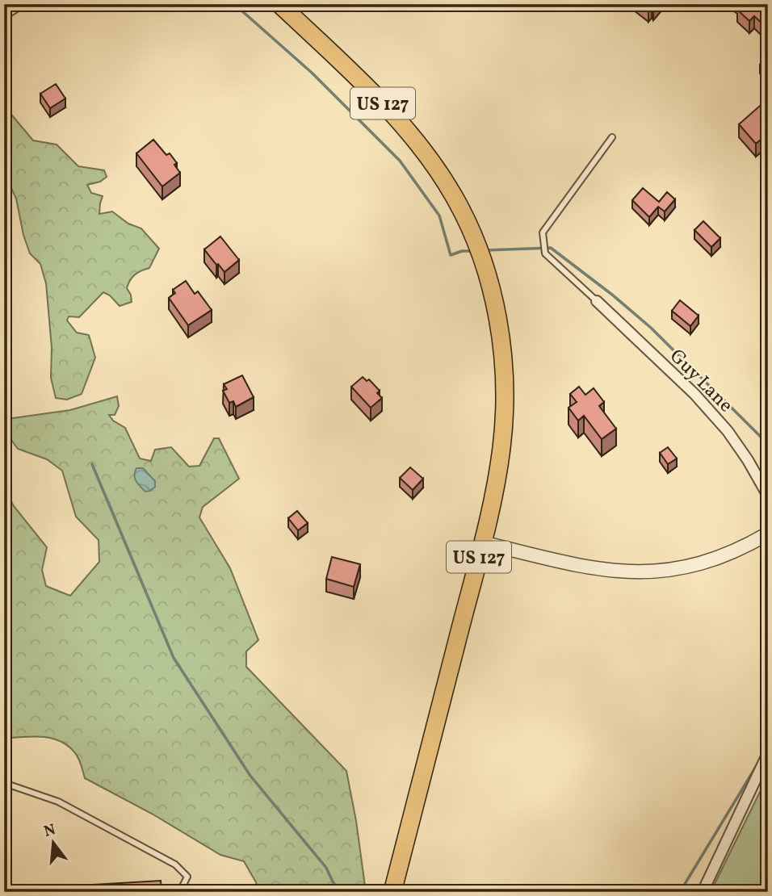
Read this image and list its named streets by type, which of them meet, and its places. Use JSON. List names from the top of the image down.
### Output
{
  "streets": {
    "highway": ["US 127"],
    "street": ["Guy Lane"]
  },
  "north": "top"
}
